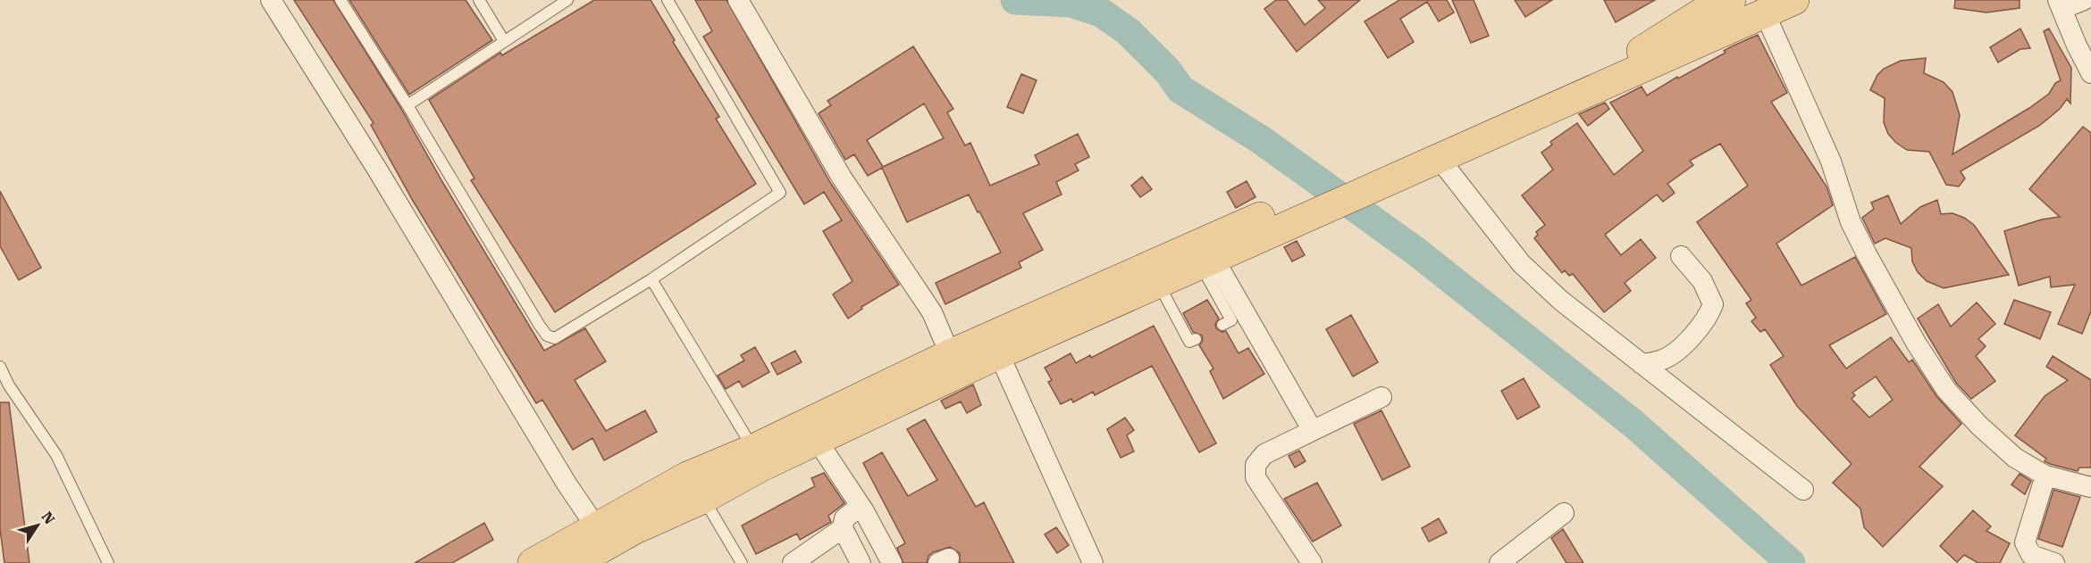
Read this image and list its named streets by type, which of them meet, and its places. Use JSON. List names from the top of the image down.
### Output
{
  "north": "top right"
}
